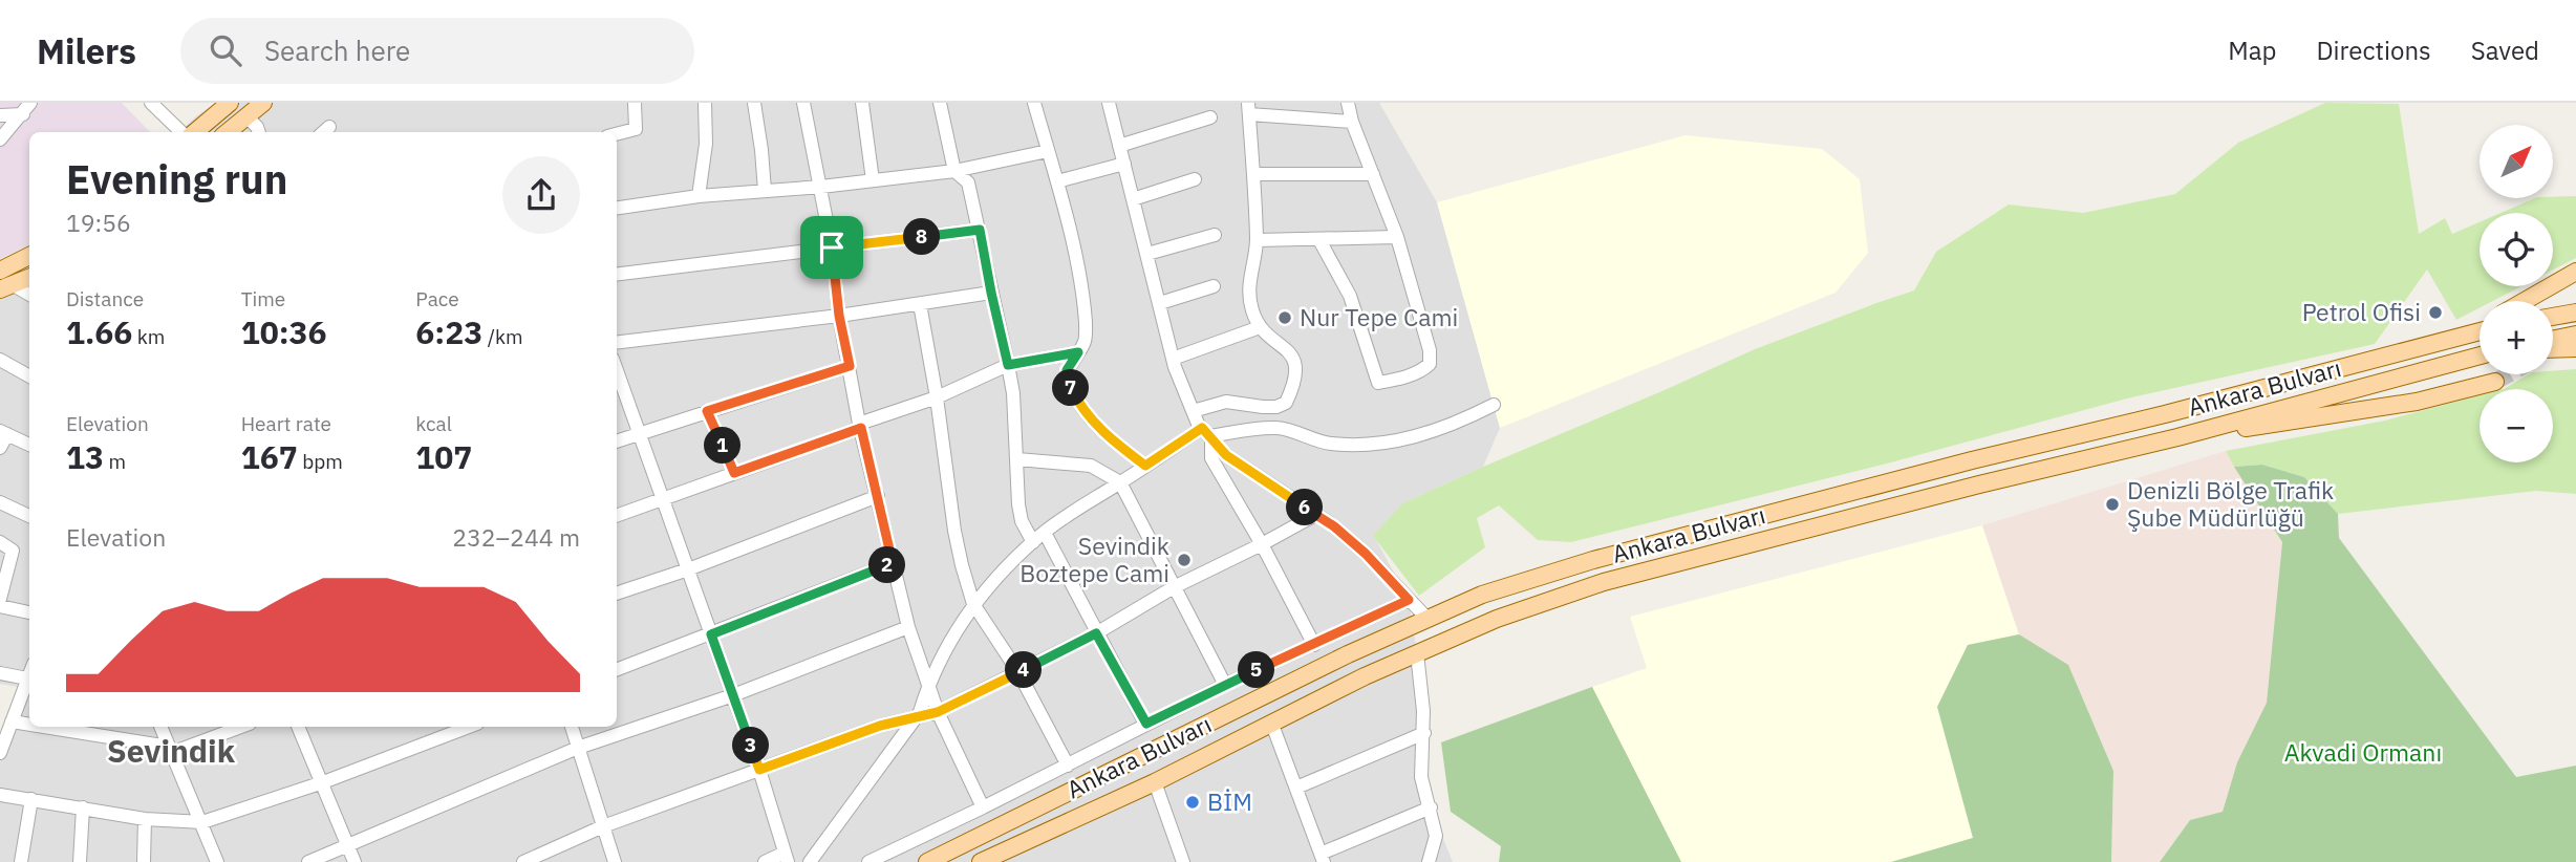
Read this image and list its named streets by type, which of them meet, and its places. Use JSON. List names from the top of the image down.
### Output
{
  "streets": {
    "main road": ["Ankara Bulvarı"]
  },
  "districts": ["Sevindik"],
  "parks": ["Akvadi Ormanı"],
  "places": [
    "Petrol Ofisi",
    "Nur Tepe Cami",
    "Denizli Bölge Trafik Şube Müdürlüğü",
    "Sevindik Boztepe Cami",
    "BİM"
  ],
  "north": "top right",
  "page": {
    "header": "Milers",
    "search": "Search here",
    "nav": ["Map", "Directions", "Saved"],
    "map_buttons": ["+", "−"],
    "heading": ["Evening run", "19:56"],
    "pins": [
      "8",
      "7",
      "1",
      "6",
      "2",
      "4",
      "5",
      "3"
    ],
    "stats": [
      ["Distance", "1.66 km"],
      ["Time", "10:36"],
      ["Pace", "6:23 /km"],
      ["Elevation", "13 m"],
      ["Heart rate", "167 bpm"],
      ["kcal", "107"]
    ],
    "chart": ["Elevation", "232–244 m"]
  }
}
